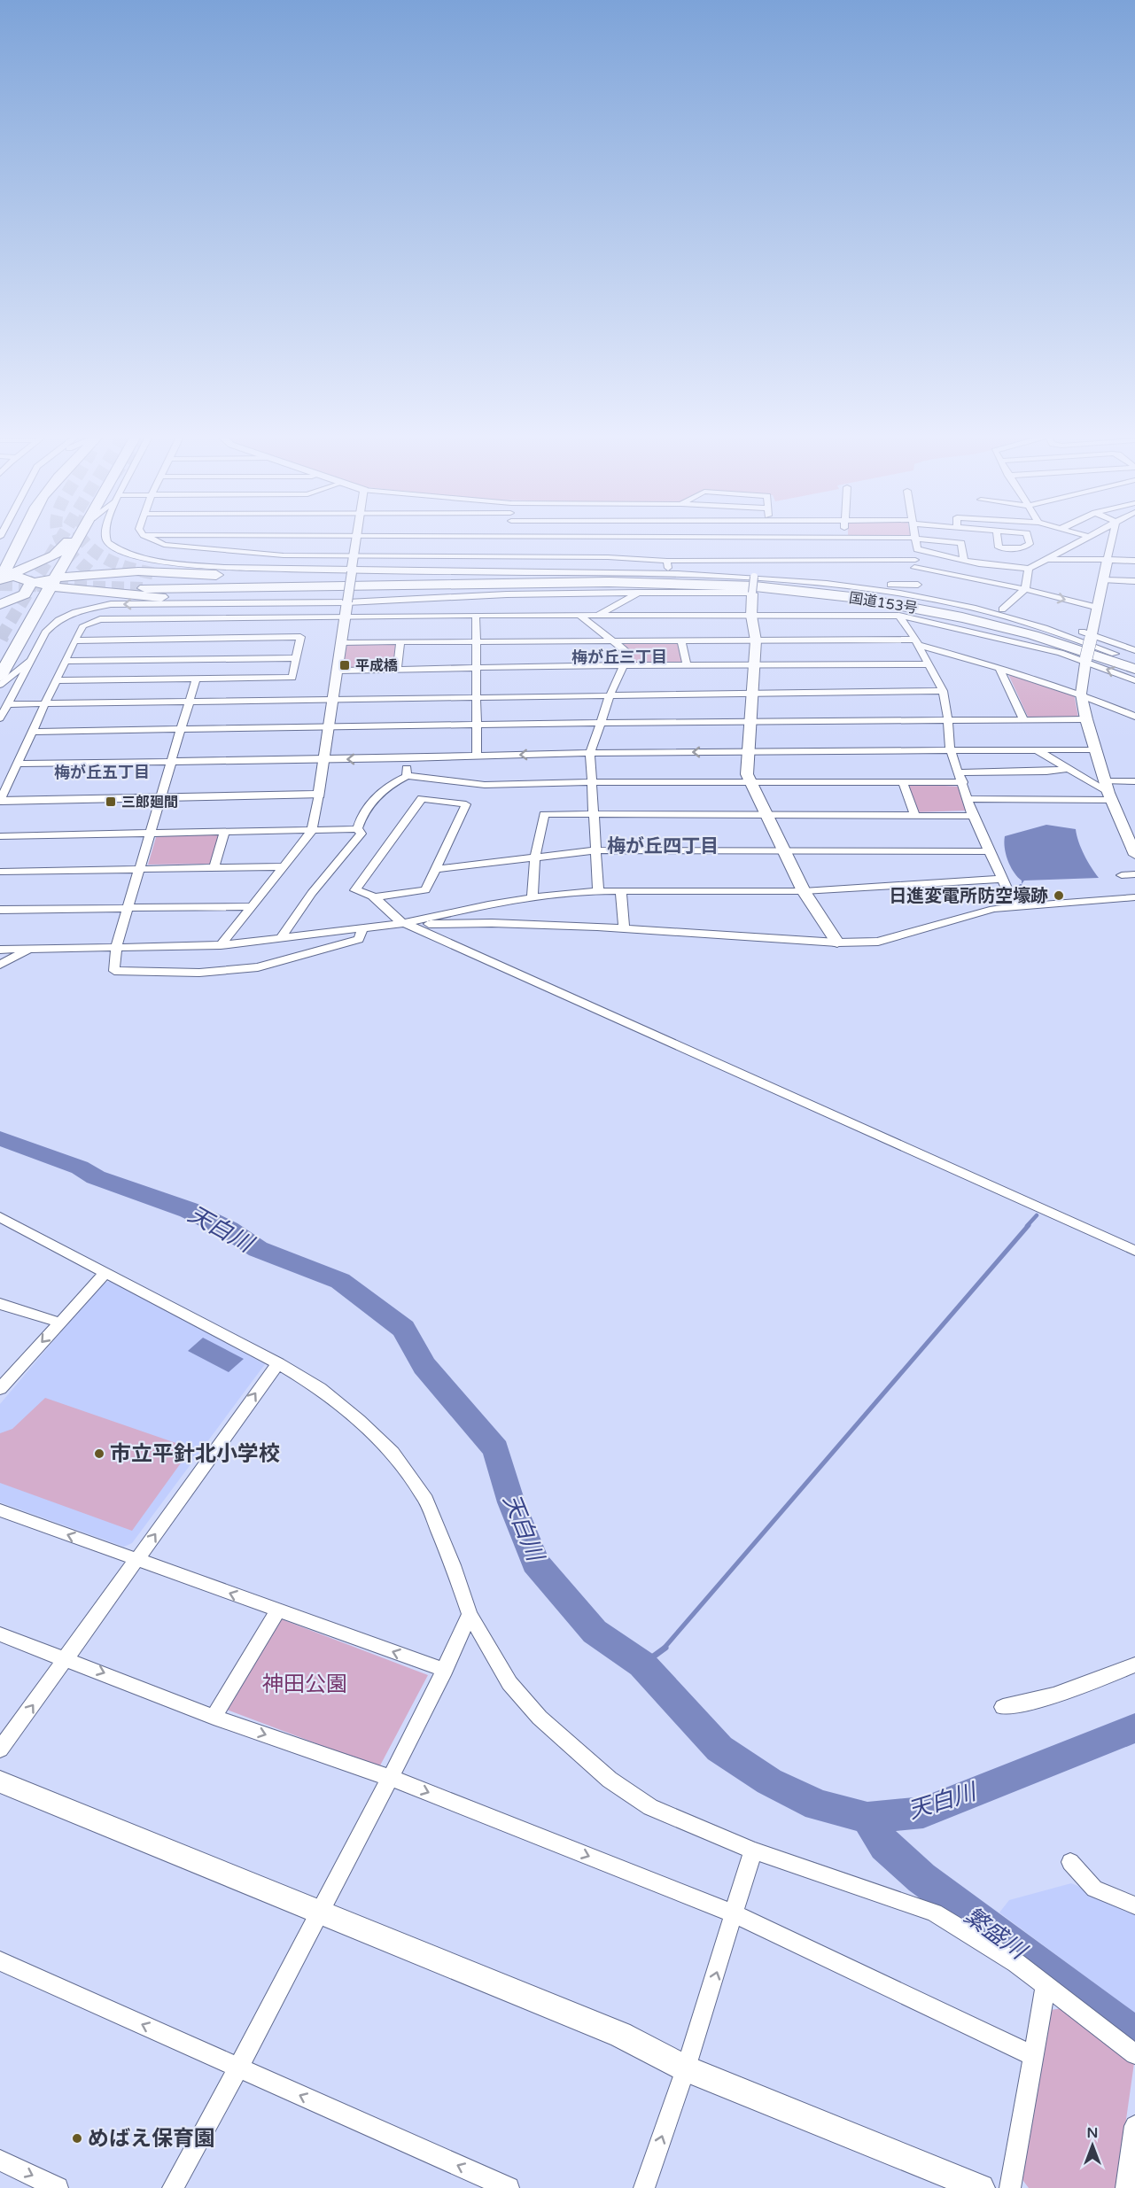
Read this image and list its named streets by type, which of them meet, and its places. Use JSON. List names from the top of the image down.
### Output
{
  "streets": {
    "highway": ["国道153号"]
  },
  "districts": ["梅が丘三丁目", "梅が丘五丁目", "梅が丘四丁目"],
  "water": ["天白川", "繁盛川"],
  "parks": ["神田公園"],
  "places": {
    "transit": ["平成橋", "三郎廻間"],
    "other": ["日進変電所防空壕跡", "市立平針北小学校", "めばえ保育園"]
  },
  "north": "top"
}
